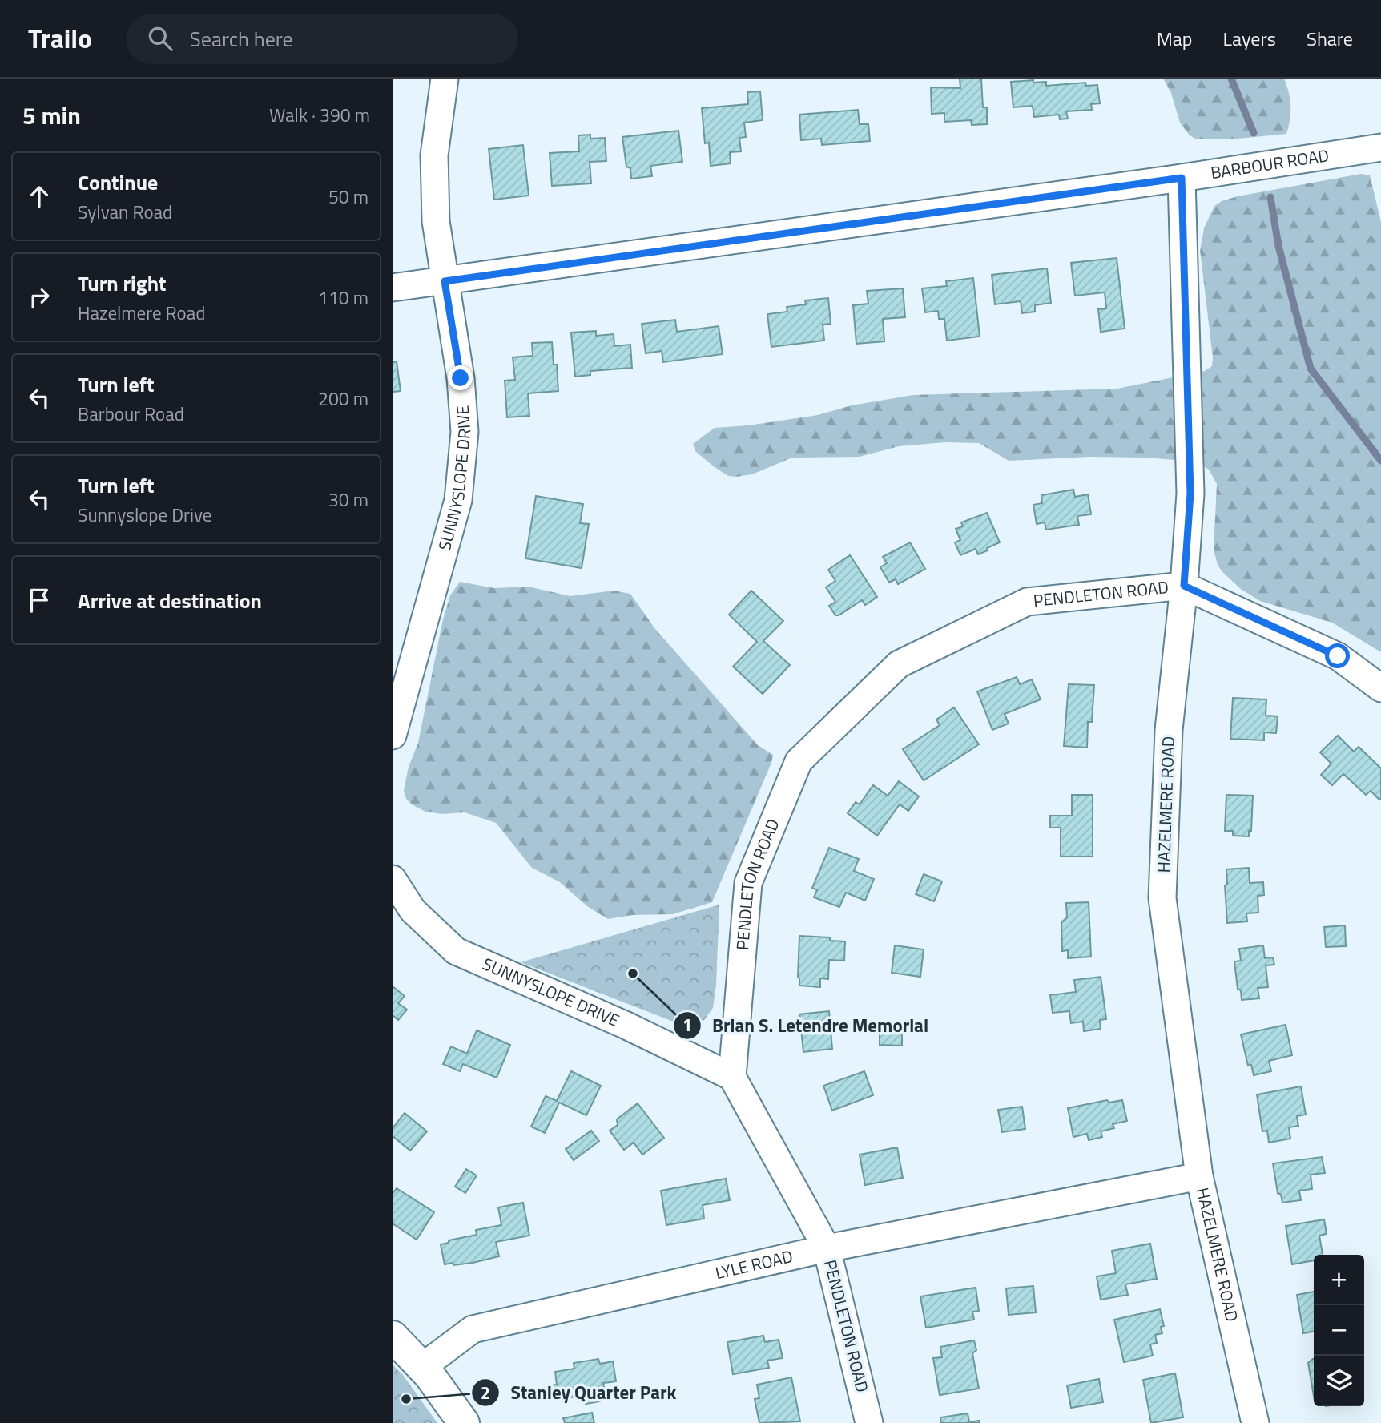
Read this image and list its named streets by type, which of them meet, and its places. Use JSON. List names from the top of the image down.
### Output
{
  "streets": {
    "street": [
      "BARBOUR ROAD",
      "SUNNYSLOPE DRIVE",
      "PENDLETON ROAD",
      "HAZELMERE ROAD",
      "LYLE ROAD"
    ]
  },
  "crossings": [
    ["BARBOUR ROAD", "SUNNYSLOPE DRIVE"],
    ["BARBOUR ROAD", "HAZELMERE ROAD"],
    ["SUNNYSLOPE DRIVE", "PENDLETON ROAD"],
    ["PENDLETON ROAD", "HAZELMERE ROAD"],
    ["PENDLETON ROAD", "LYLE ROAD"],
    ["HAZELMERE ROAD", "LYLE ROAD"]
  ],
  "places": ["Brian S. Letendre Memorial", "Stanley Quarter Park"],
  "page": {
    "header": "Trailo",
    "search": "Search here",
    "nav": ["Map", "Layers", "Share"],
    "heading": ["5 min", "Walk · 390 m"],
    "list": [
      ["Continue", "Sylvan Road", "50 m"],
      ["Turn right", "Hazelmere Road", "110 m"],
      ["Turn left", "Barbour Road", "200 m"],
      ["Turn left", "Sunnyslope Drive", "30 m"],
      "Arrive at destination"
    ],
    "map_buttons": ["+", "−"]
  }
}
